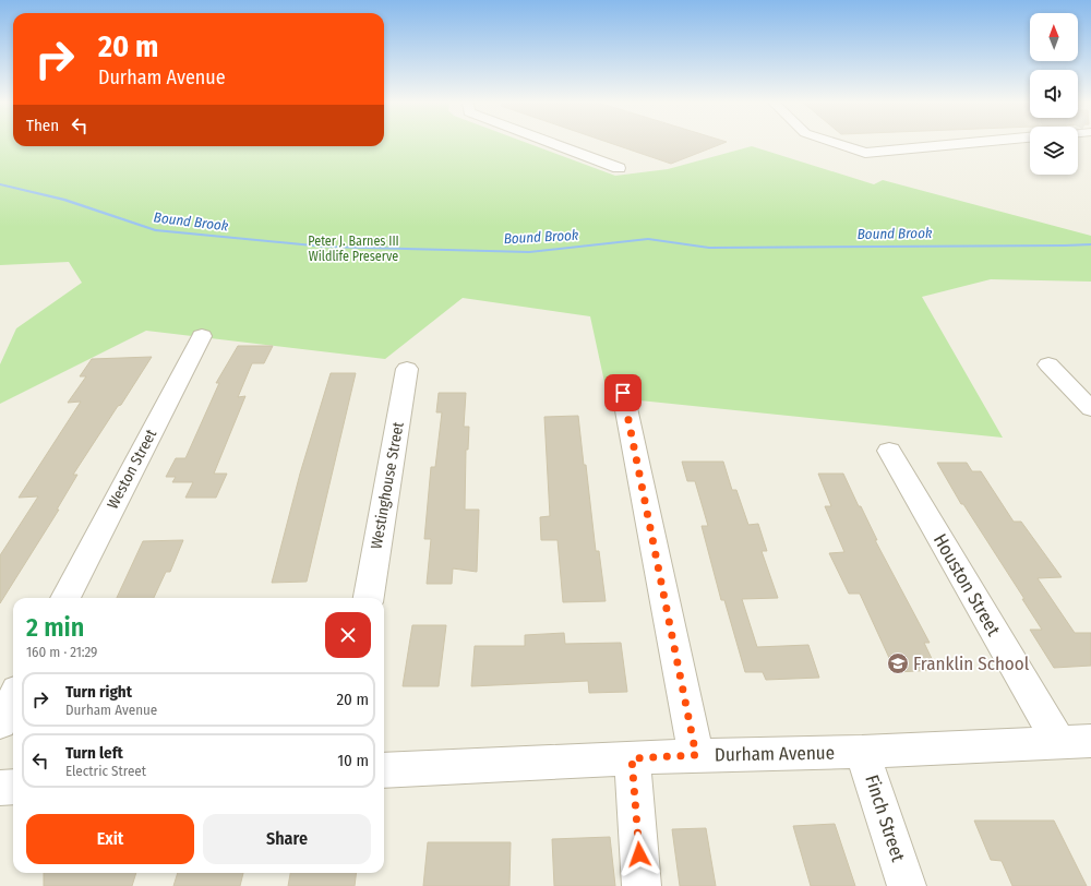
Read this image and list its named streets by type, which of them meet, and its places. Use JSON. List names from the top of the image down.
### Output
{
  "streets": {
    "street": [
      "Weston Street",
      "Westinghouse Street",
      "Houston Street",
      "Durham Avenue",
      "Finch Street"
    ]
  },
  "crossings": [
    ["Houston Street", "Durham Avenue"],
    ["Durham Avenue", "Finch Street"]
  ],
  "water": ["Bound Brook"],
  "parks": ["Peter J. Barnes III Wildlife Preserve"],
  "places": {
    "school or university": ["Franklin School"]
  },
  "north": "top",
  "page": {
    "turn": ["20 m", "Durham Avenue"],
    "then": "Then",
    "heading": ["2 min", "160 m · 21:29"],
    "list": [
      {
        "name": "Turn right",
        "note": "Durham Avenue",
        "value": "20 m"
      },
      {
        "name": "Turn left",
        "note": "Electric Street",
        "value": "10 m"
      }
    ],
    "buttons": ["Exit", "Share"]
  }
}
